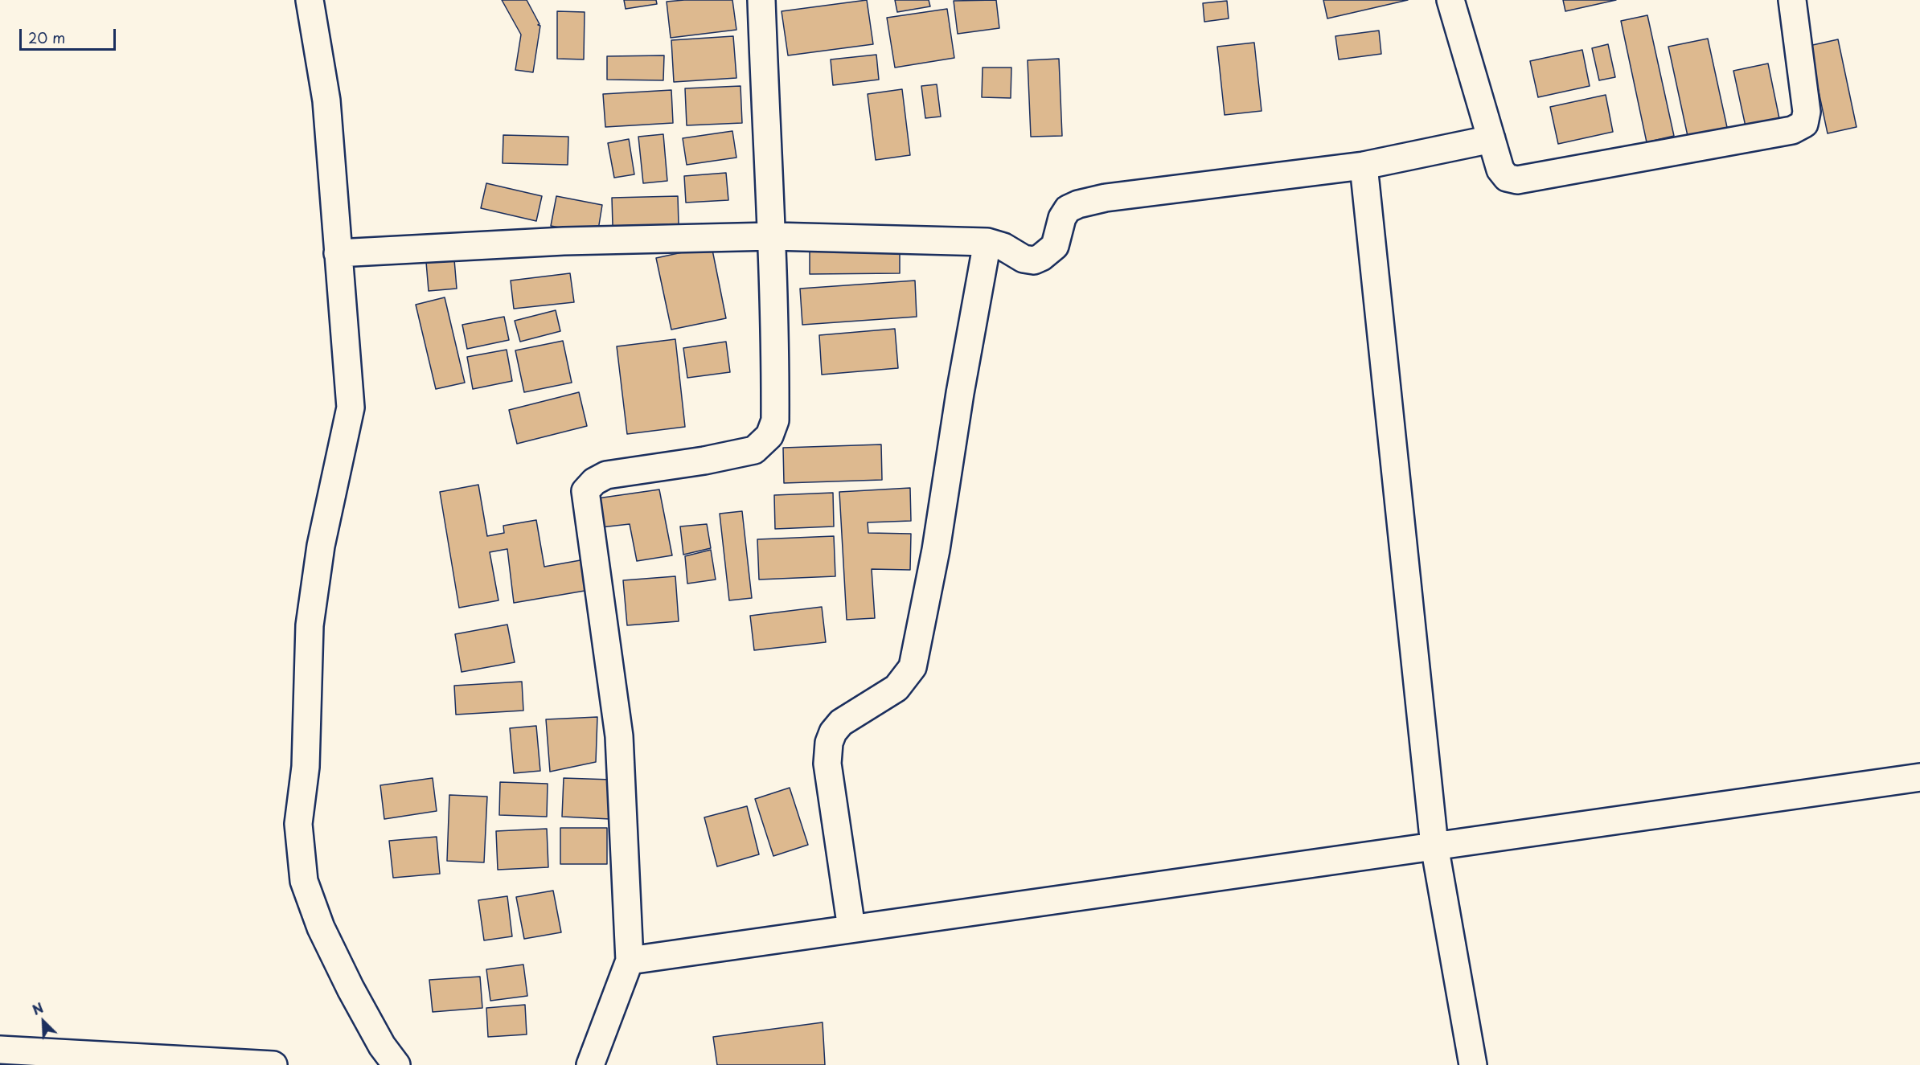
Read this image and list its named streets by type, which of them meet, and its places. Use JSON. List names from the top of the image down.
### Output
{
  "scale_bar": "20 m",
  "north": "top left"
}
